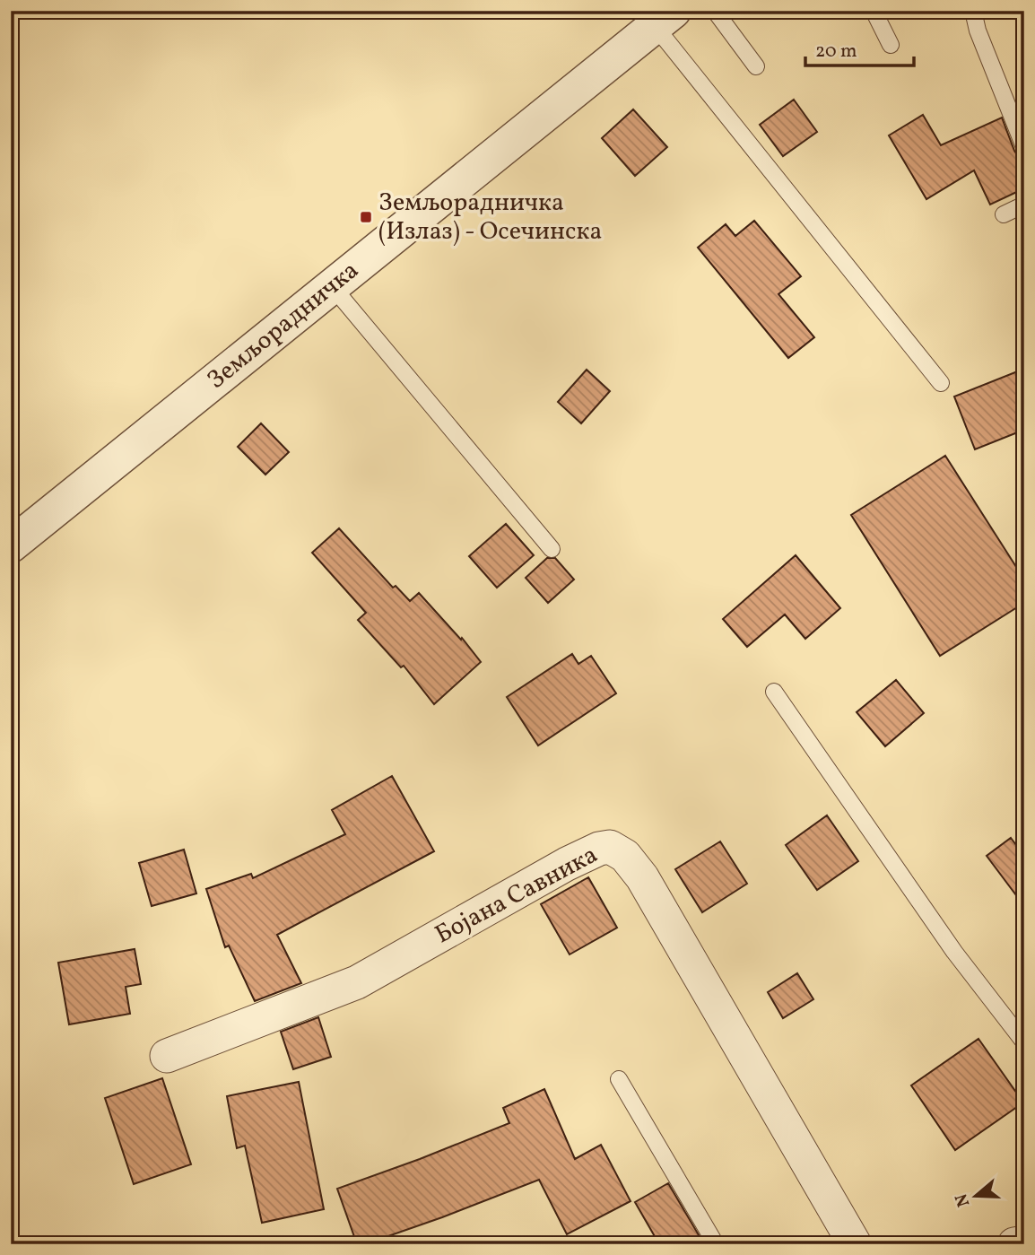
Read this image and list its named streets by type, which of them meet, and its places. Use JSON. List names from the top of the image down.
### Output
{
  "streets": {
    "street": ["Земљорадничка", "Бојана Савника"]
  },
  "places": {
    "transit": ["Земљорадничка (Излаз) - Осечинска"]
  },
  "scale_bar": "20 m",
  "north": "left"
}
